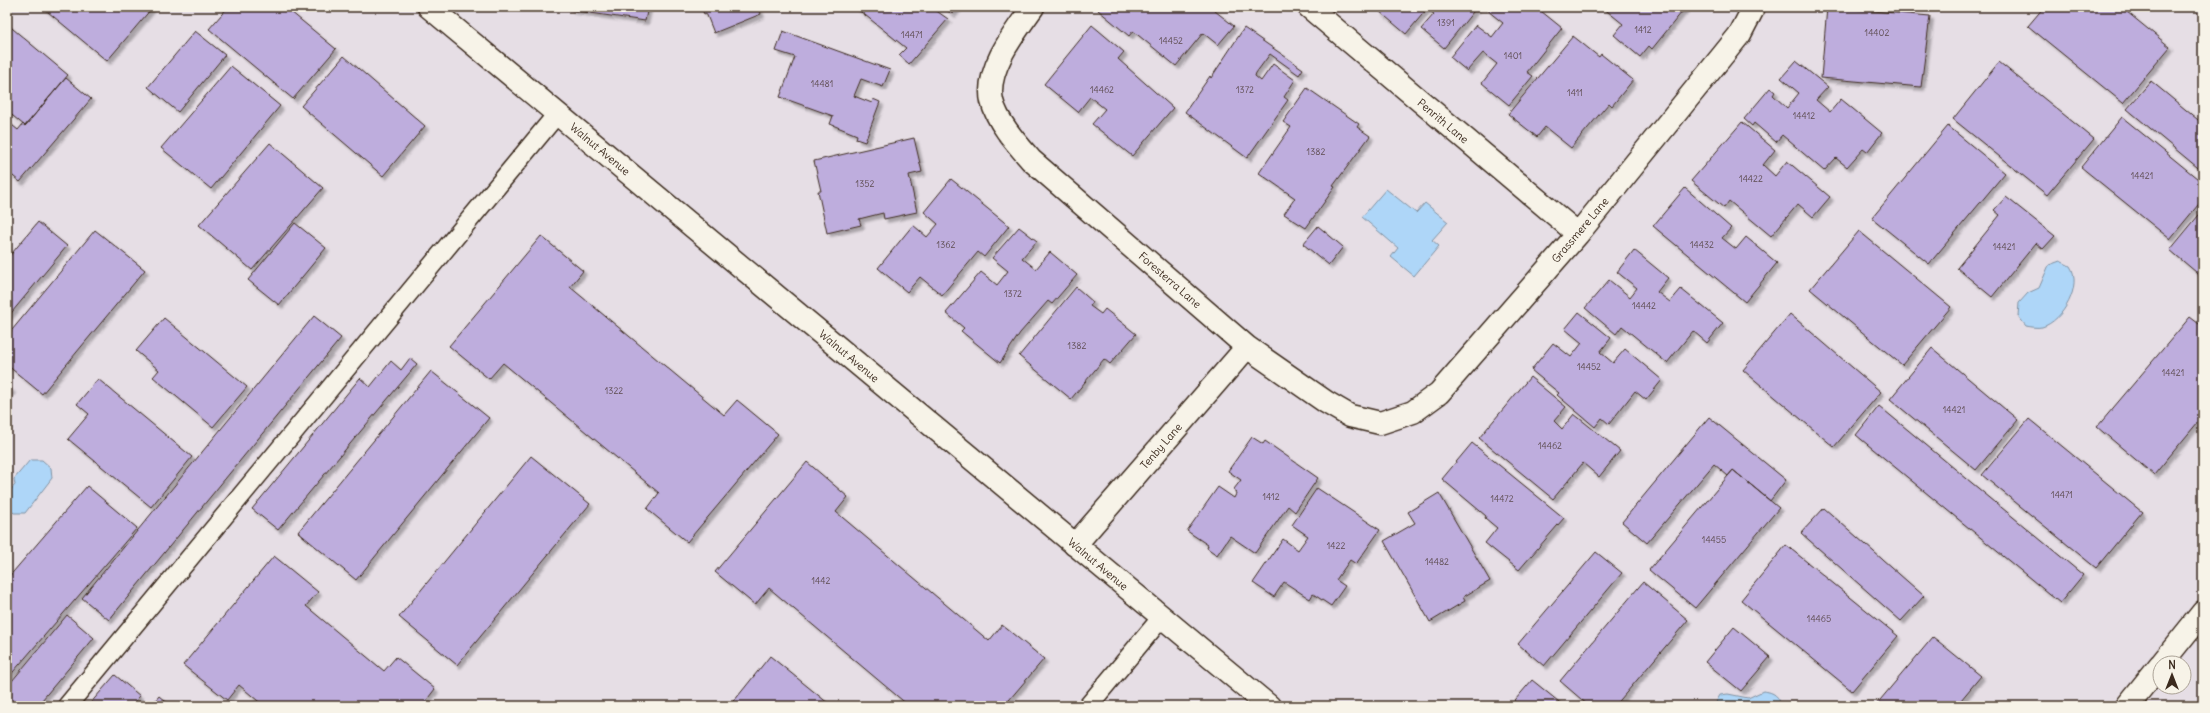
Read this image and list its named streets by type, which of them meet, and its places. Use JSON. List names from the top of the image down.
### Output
{
  "streets": {
    "street": [
      "Penrith Lane",
      "Walnut Avenue",
      "Grassmere Lane",
      "Foresterra Lane",
      "Tenby Lane"
    ]
  },
  "crossings": [
    ["Penrith Lane", "Grassmere Lane"],
    ["Walnut Avenue", "Tenby Lane"],
    ["Grassmere Lane", "Foresterra Lane"],
    ["Foresterra Lane", "Tenby Lane"]
  ],
  "house_numbers": [
    "1391",
    "1412",
    "14402",
    "14471",
    "14452",
    "1401",
    "14481",
    "14462",
    "1372",
    "1411",
    "14412",
    "1382",
    "14421",
    "14422",
    "1352",
    "1362",
    "14432",
    "14421",
    "1372",
    "14442",
    "1382",
    "14452",
    "14421",
    "1322",
    "14421",
    "14462",
    "14471",
    "1412",
    "14472",
    "14455",
    "1422",
    "14482",
    "1442",
    "14465"
  ],
  "north": "top"
}
